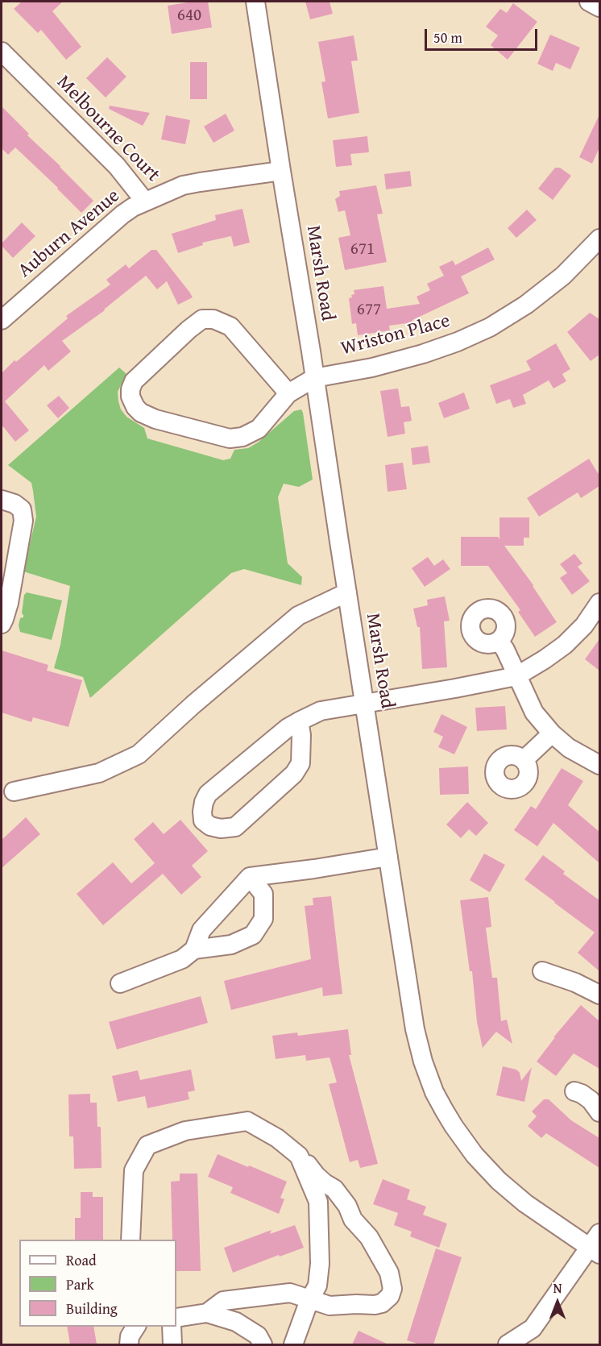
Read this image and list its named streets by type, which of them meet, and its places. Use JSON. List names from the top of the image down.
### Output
{
  "streets": {
    "street": [
      "Melbourne Court",
      "Auburn Avenue",
      "Marsh Road",
      "Wriston Place"
    ]
  },
  "crossings": [
    ["Melbourne Court", "Auburn Avenue"],
    ["Melbourne Court", "Marsh Road"],
    ["Marsh Road", "Wriston Place"]
  ],
  "house_numbers": ["640", "671", "677"],
  "legend": ["Road", "Park", "Building"],
  "scale_bar": "50 m",
  "north": "top"
}
